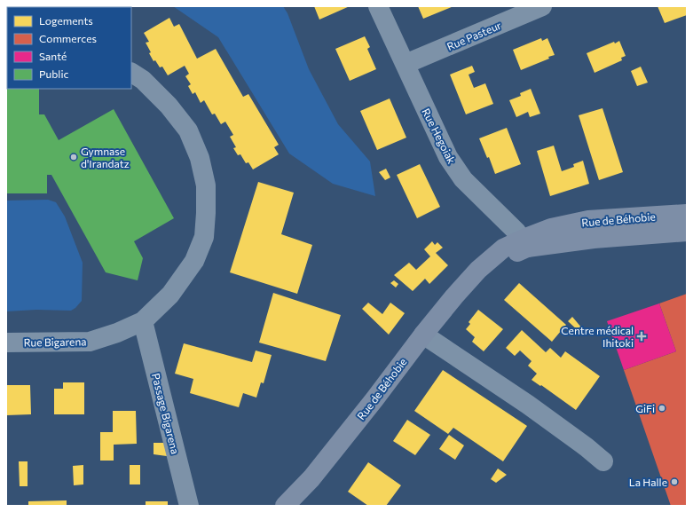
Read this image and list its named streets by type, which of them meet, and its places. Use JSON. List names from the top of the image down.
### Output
{
  "streets": {
    "main road": ["Rue de Béhobie"],
    "street": [
      "Rue Pasteur",
      "Rue Hegoiak",
      "Rue Bigarena",
      "Passage Bigarena"
    ]
  },
  "crossings": [
    ["Rue Pasteur", "Rue Hegoiak"],
    ["Rue Hegoiak", "Rue de Béhobie"],
    ["Rue Bigarena", "Passage Bigarena"]
  ],
  "places": {
    "other": ["Gymnase d'Irandatz", "GiFi", "La Halle"],
    "health": ["Centre médical Ihitoki"]
  },
  "legend": [
    "Logements",
    "Commerces",
    "Santé",
    "Public"
  ]
}
